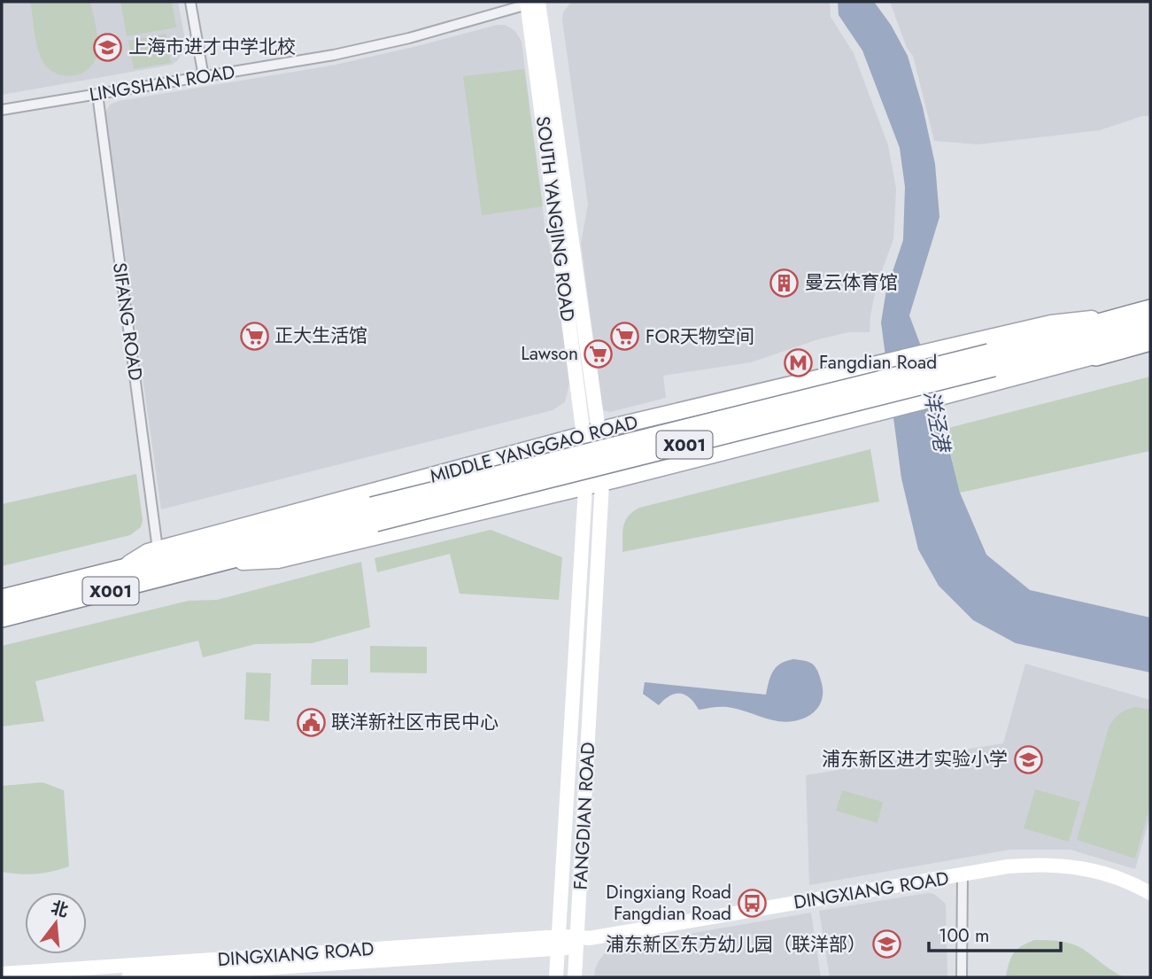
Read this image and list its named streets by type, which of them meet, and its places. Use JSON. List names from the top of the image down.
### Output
{
  "streets": {
    "highway": ["X001", "MIDDLE YANGGAO ROAD"],
    "main road": ["SOUTH YANGJING ROAD", "FANGDIAN ROAD", "DINGXIANG ROAD"],
    "street": ["LINGSHAN ROAD", "SIFANG ROAD"]
  },
  "crossings": [
    ["LINGSHAN ROAD", "SOUTH YANGJING ROAD"],
    ["LINGSHAN ROAD", "SIFANG ROAD"],
    ["SOUTH YANGJING ROAD", "MIDDLE YANGGAO ROAD"],
    ["SOUTH YANGJING ROAD", "FANGDIAN ROAD"],
    ["SIFANG ROAD", "MIDDLE YANGGAO ROAD"],
    ["MIDDLE YANGGAO ROAD", "FANGDIAN ROAD"],
    ["FANGDIAN ROAD", "DINGXIANG ROAD"]
  ],
  "water": ["洋泾港"],
  "places": {
    "school or university": ["上海市进才中学北校", "浦东新区进才实验小学", "浦东新区东方幼儿园（联洋部）"],
    "building": ["曼云体育馆"],
    "supermarket": ["正大生活馆", "FOR天物空间", "Lawson"],
    "metro station": ["Fangdian Road"],
    "public building": ["联洋新社区市民中心"],
    "bus stop": ["Dingxiang Road Fangdian Road"]
  },
  "scale_bar": "100 m",
  "north": "top"
}
